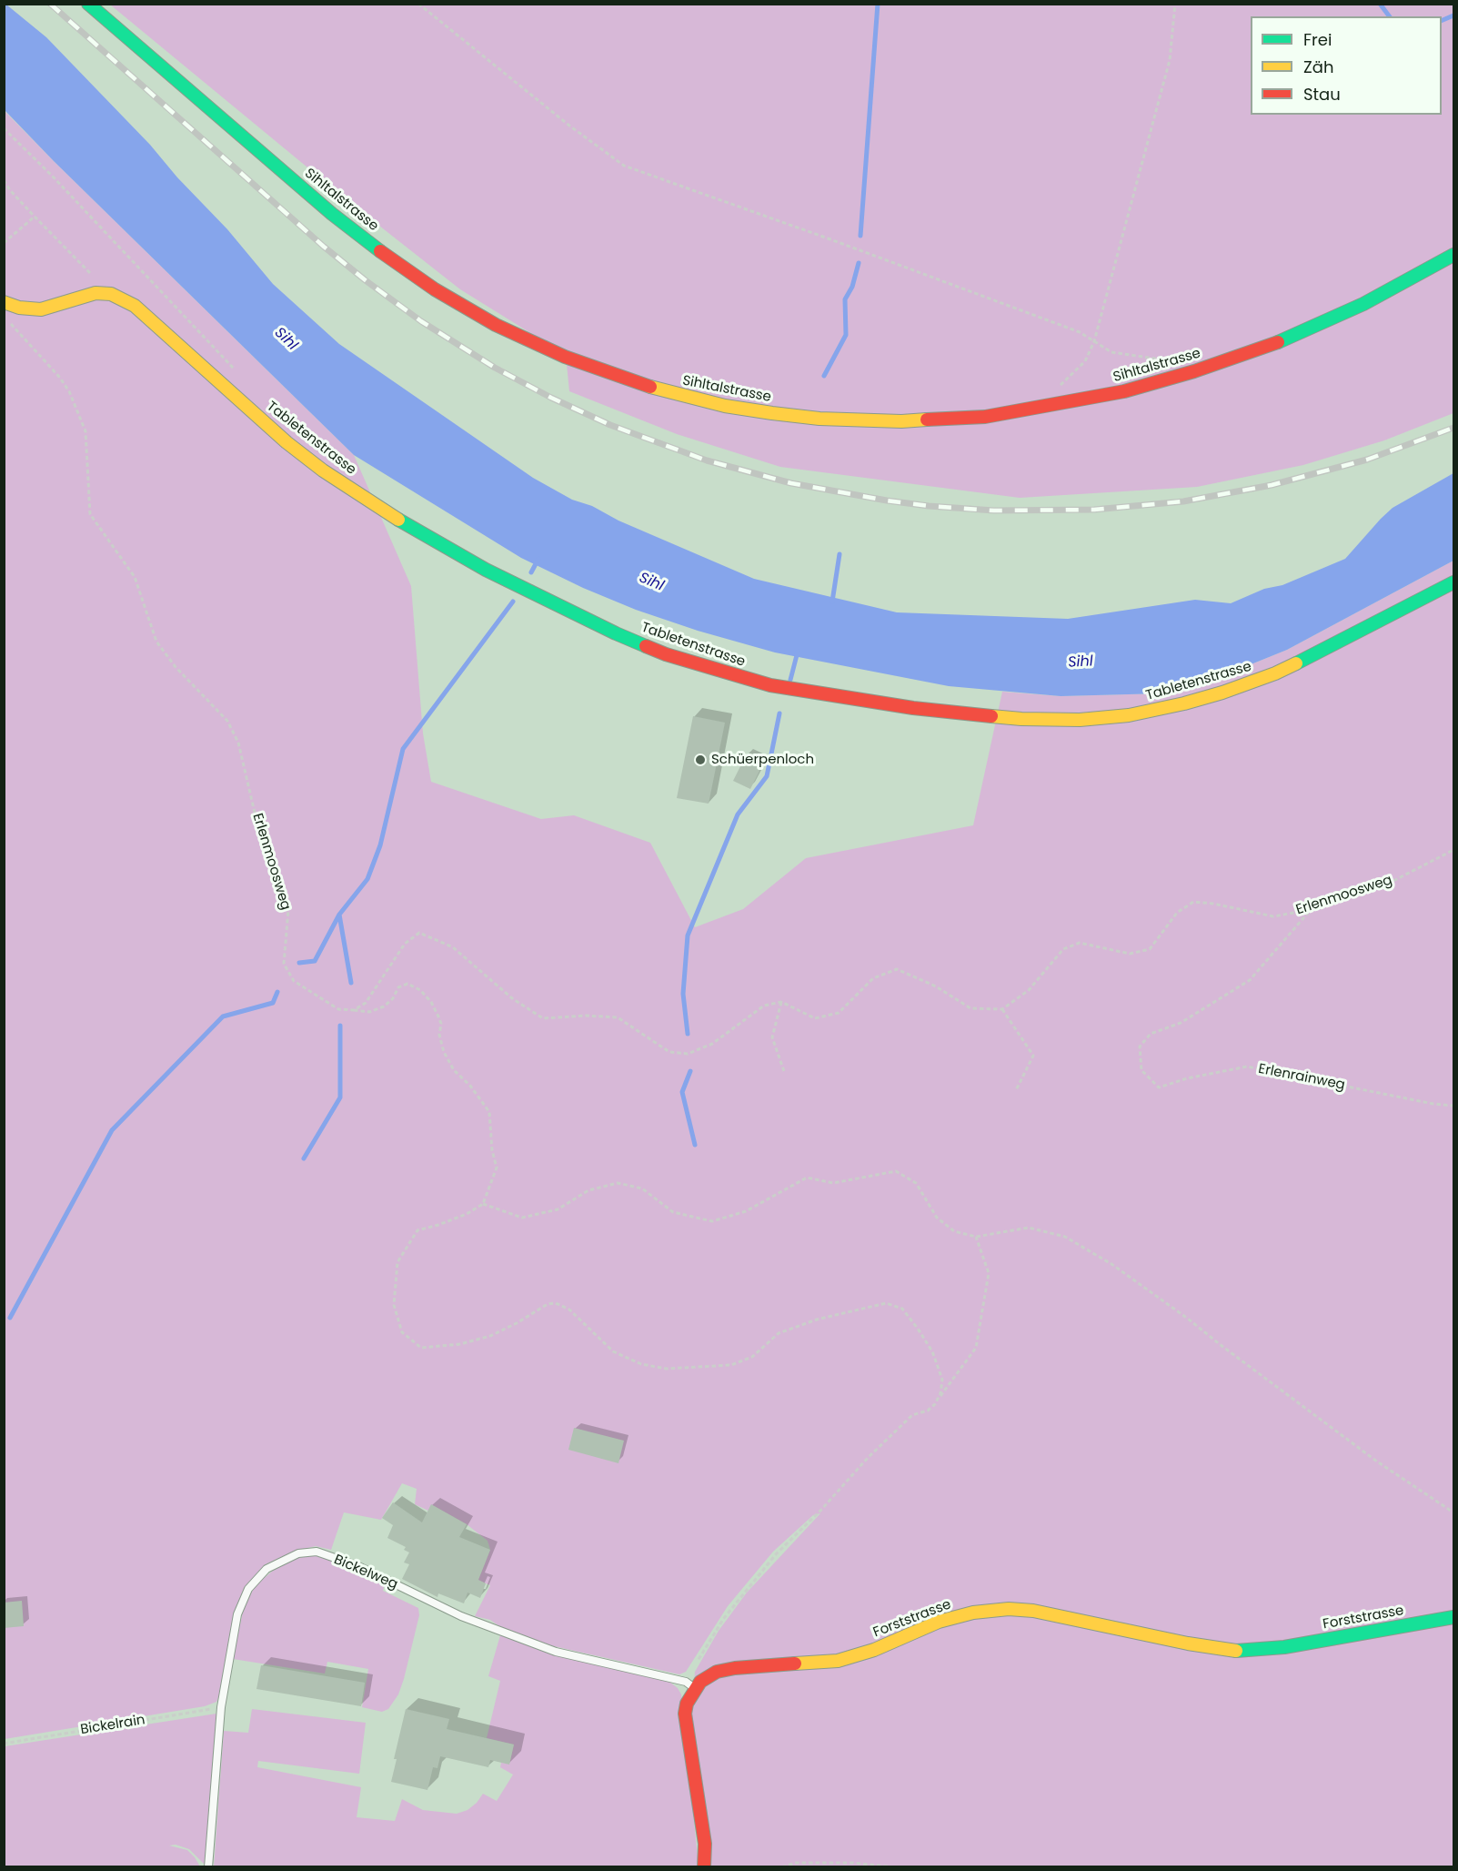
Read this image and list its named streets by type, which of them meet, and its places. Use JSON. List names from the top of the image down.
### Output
{
  "streets": {
    "street": ["Sihltalstrasse", "Tabletenstrasse", "Forststrasse"],
    "lane": ["Bickelweg"],
    "path": ["Erlenmoosweg", "Erlenrainweg", "Bickelrain"]
  },
  "crossings": [
    ["Erlenmoosweg", "Erlenrainweg"],
    ["Bickelweg", "Forststrasse"],
    ["Bickelweg", "Bickelrain"]
  ],
  "water": ["Sihl"],
  "places": ["Schüerpenloch"],
  "legend": ["Frei", "Zäh", "Stau"]
}
